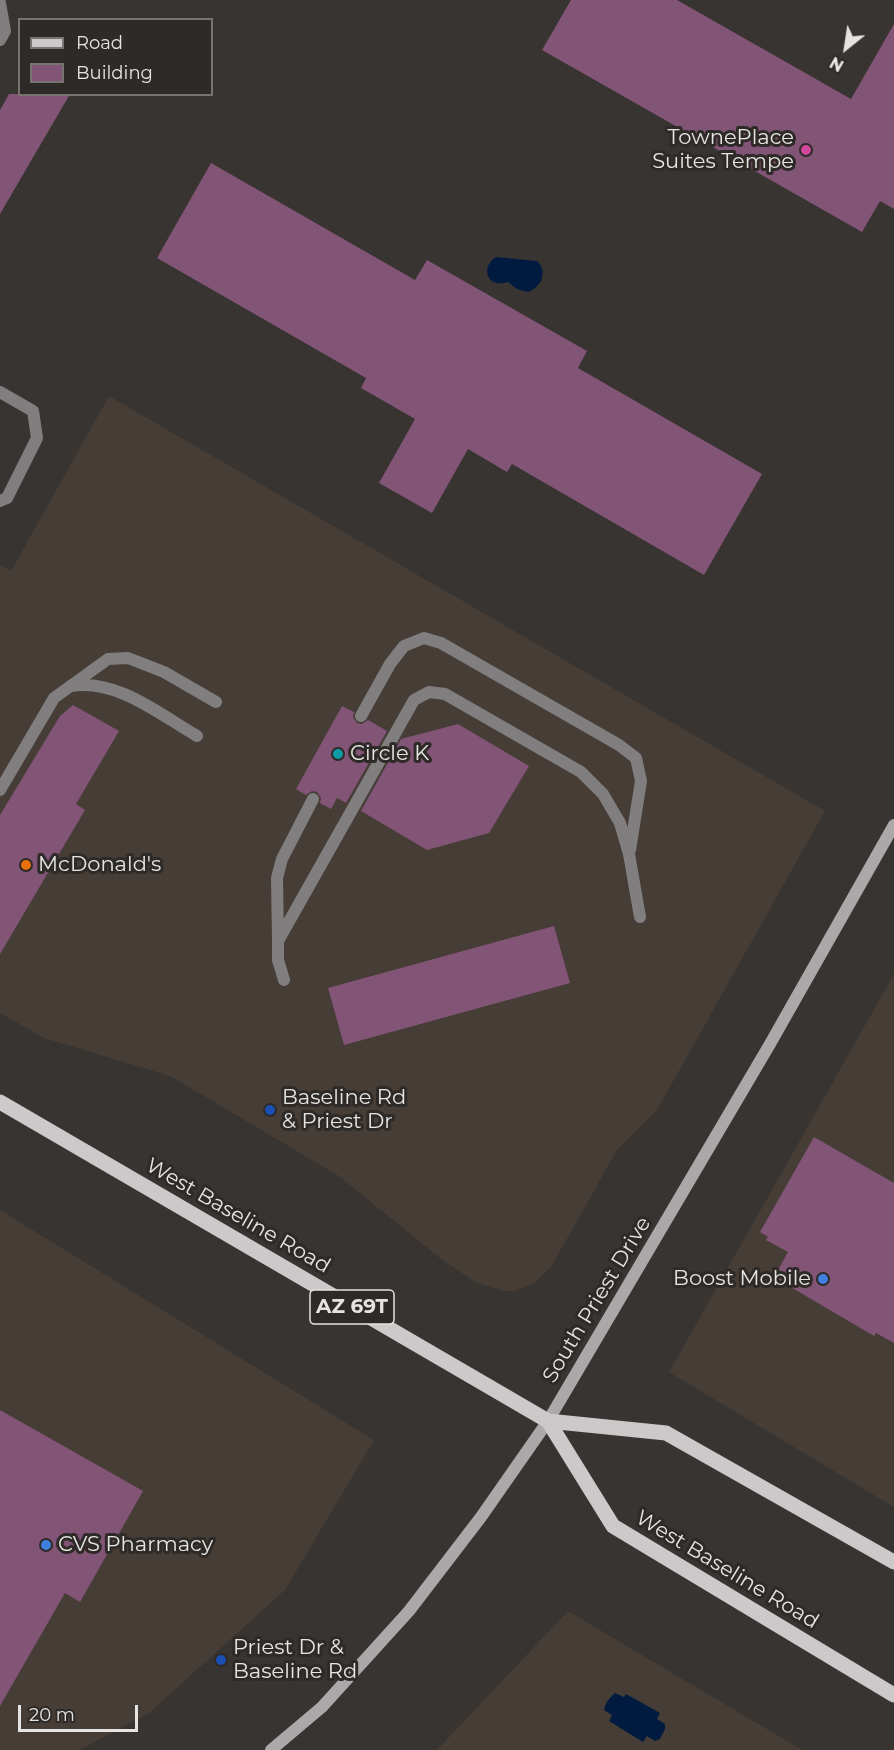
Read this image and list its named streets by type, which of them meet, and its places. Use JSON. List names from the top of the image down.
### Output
{
  "streets": {
    "main road": ["West Baseline Road", "AZ 69T"],
    "street": ["South Priest Drive"]
  },
  "crossings": [
    ["West Baseline Road", "South Priest Drive"]
  ],
  "places": [
    "TownePlace Suites Tempe",
    "Circle K",
    "McDonald's",
    "Baseline Rd & Priest Dr",
    "Boost Mobile",
    "CVS Pharmacy",
    "Priest Dr & Baseline Rd"
  ],
  "legend": ["Road", "Building"],
  "scale_bar": "20 m",
  "north": "bottom left"
}
